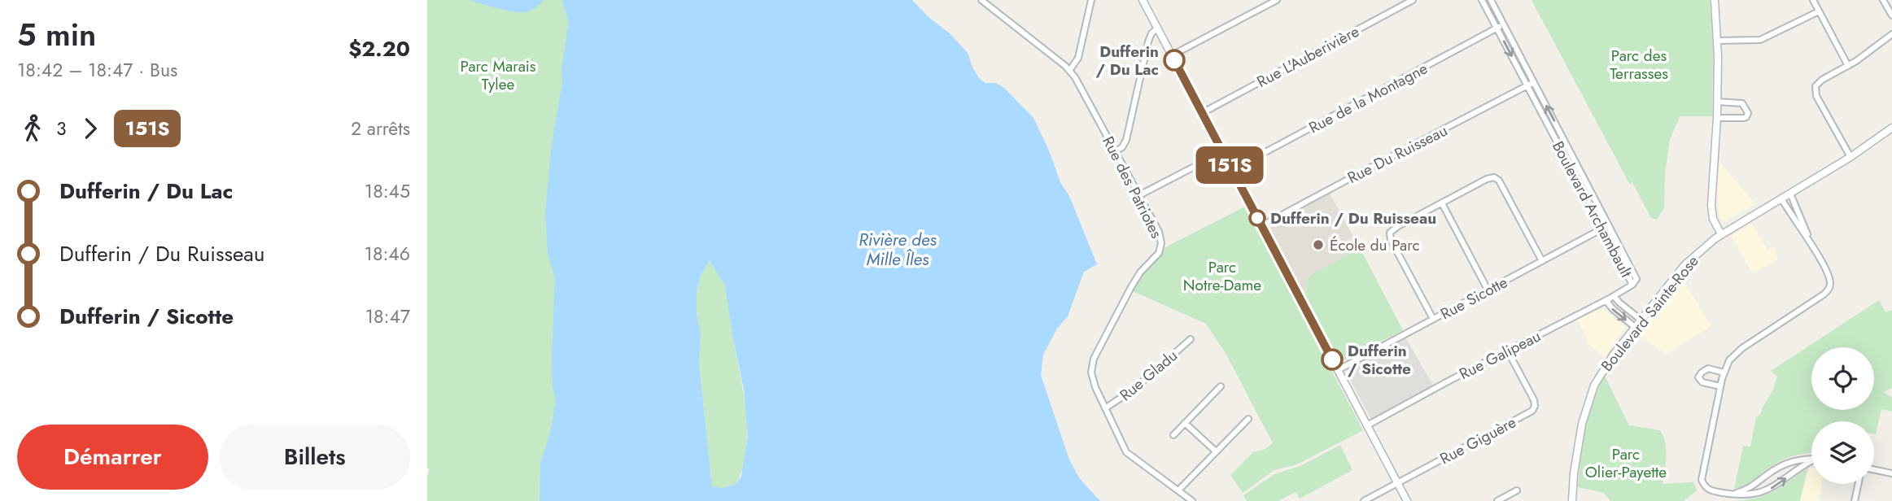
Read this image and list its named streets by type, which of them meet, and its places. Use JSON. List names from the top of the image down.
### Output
{
  "streets": {
    "street": [
      "Rue L'Auberivière",
      "Rue de la Montagne",
      "Rue Du Ruisseau",
      "Rue des Patriotes",
      "Boulevard Archambault",
      "Rue Sicotte",
      "Boulevard Sainte-Rose",
      "Rue Galipeau",
      "Rue Gladu",
      "Rue Giguère"
    ]
  },
  "crossings": [
    ["Rue de la Montagne", "Boulevard Archambault"],
    ["Rue Du Ruisseau", "Boulevard Archambault"],
    ["Rue des Patriotes", "Rue Gladu"],
    ["Boulevard Archambault", "Rue Sicotte"],
    ["Boulevard Archambault", "Boulevard Sainte-Rose"],
    ["Boulevard Archambault", "Rue Galipeau"],
    ["Rue Galipeau", "Rue Giguère"]
  ],
  "water": ["Rivière des Mille Îles"],
  "parks": [
    "Parc des Terrasses",
    "Parc Marais Tylee",
    "Parc Notre-Dame",
    "Parc Olier-Payette"
  ],
  "places": [
    "Dufferin / Du Lac",
    "Dufferin / Du Ruisseau",
    "École du Parc",
    "Dufferin / Sicotte"
  ],
  "lines": ["bus line 151S"],
  "page": {
    "heading": ["5 min", "18:42 – 18:47 · Bus", "$2.20"],
    "on_map": "151S",
    "legs": ["3", "151S", "2 arrêts"],
    "list": [
      {
        "name": "Dufferin / Du Lac",
        "value": "18:45"
      },
      {
        "name": "Dufferin / Du Ruisseau",
        "value": "18:46"
      },
      {
        "name": "Dufferin / Sicotte",
        "value": "18:47"
      }
    ],
    "buttons": ["Démarrer", "Billets"]
  }
}
